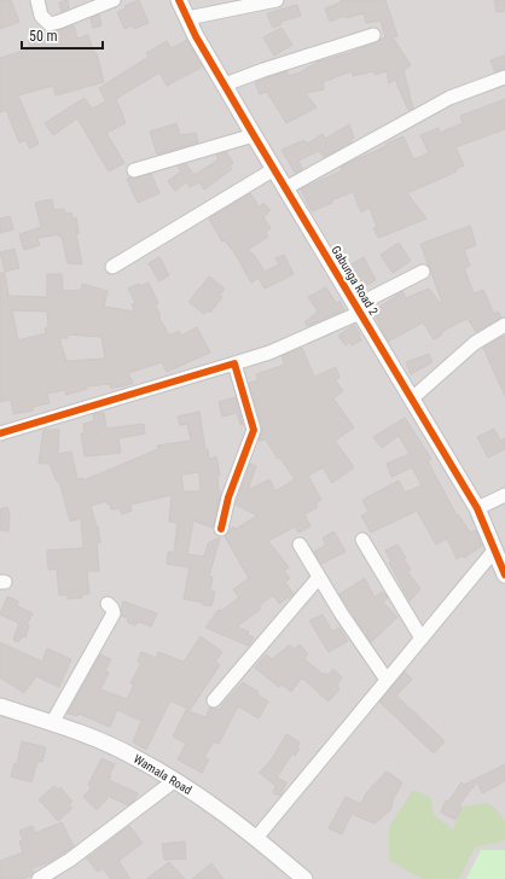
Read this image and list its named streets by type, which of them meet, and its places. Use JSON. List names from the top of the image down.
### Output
{
  "streets": {
    "street": ["Gabunga Road 2", "Wamala Road"]
  },
  "scale_bar": "50 m"
}
